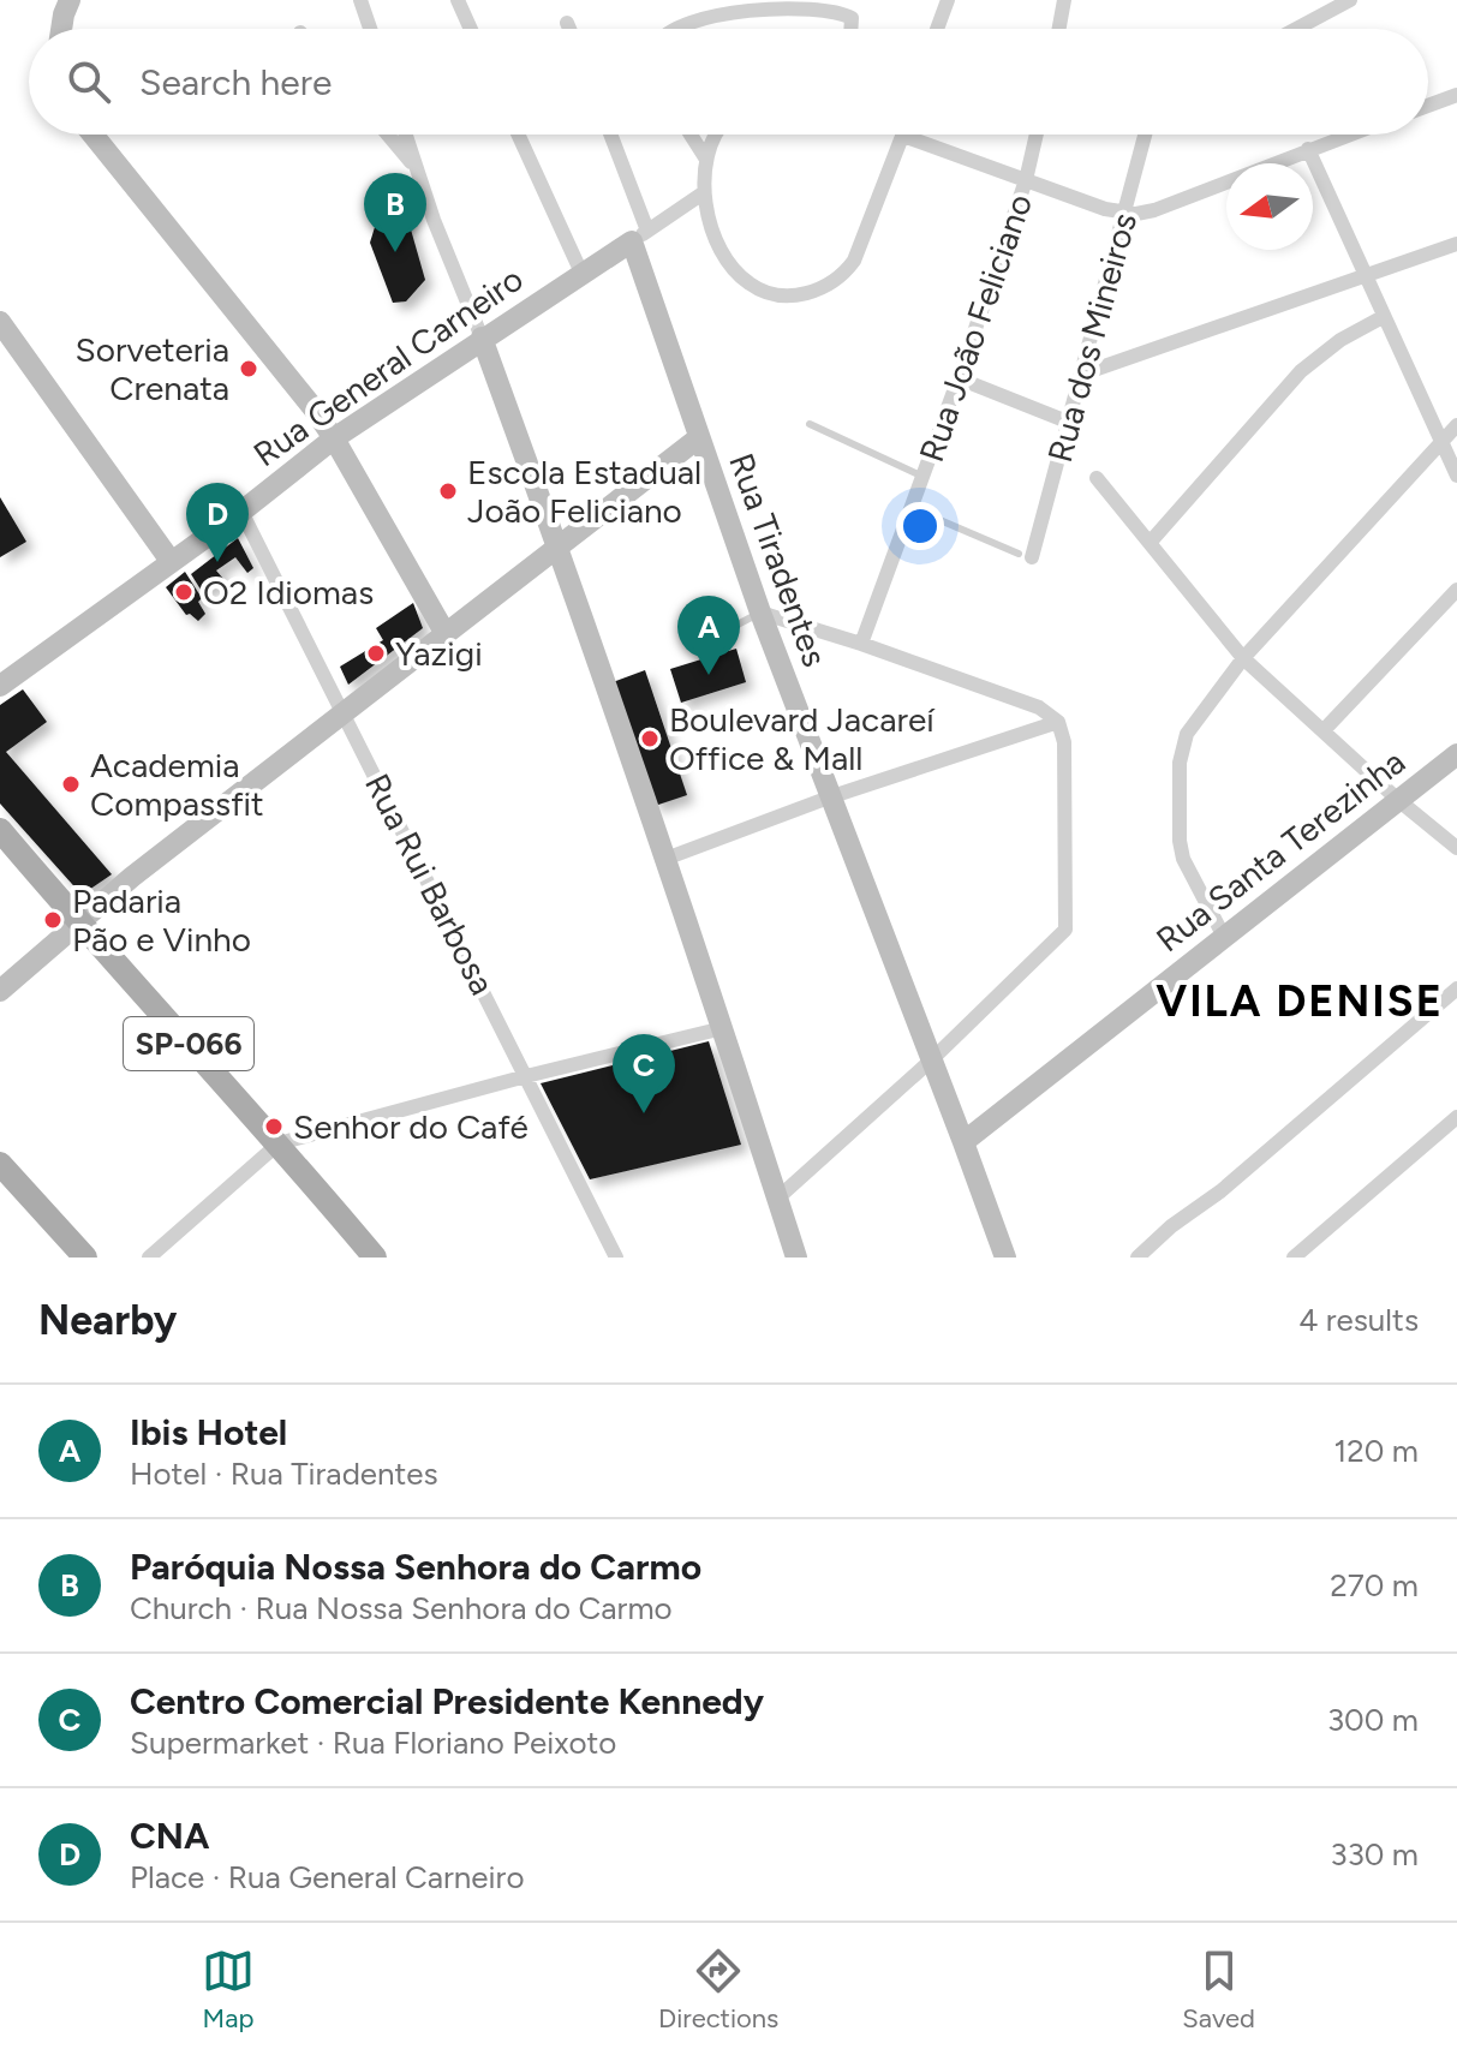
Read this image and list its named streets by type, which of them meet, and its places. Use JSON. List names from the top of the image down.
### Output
{
  "streets": {
    "main road": [
      "Rua General Carneiro",
      "Rua Tiradentes",
      "Rua Santa Terezinha",
      "SP-066"
    ],
    "street": ["Rua João Feliciano", "Rua dos Mineiros", "Rua Rui Barbosa"]
  },
  "crossings": [
    ["Rua General Carneiro", "Rua Tiradentes"],
    ["Rua General Carneiro", "Rua Rui Barbosa"],
    ["Rua Tiradentes", "Rua Santa Terezinha"]
  ],
  "districts": ["VILA DENISE"],
  "places": [
    "Sorveteria Crenata",
    "Escola Estadual João Feliciano",
    "O2 Idiomas",
    "Yazigi",
    "Boulevard Jacareí Office & Mall",
    "Academia Compassfit",
    "Padaria Pão e Vinho",
    "Senhor do Café"
  ],
  "north": "left",
  "page": {
    "search": "Search here",
    "pins": [
      "B",
      "D",
      "A",
      "C"
    ],
    "heading": ["Nearby", "4 results"],
    "list": [
      {
        "mark": "A",
        "name": "Ibis Hotel",
        "note": "Hotel · Rua Tiradentes",
        "value": "120 m"
      },
      {
        "mark": "B",
        "name": "Paróquia Nossa Senhora do Carmo",
        "note": "Church · Rua Nossa Senhora do Carmo",
        "value": "270 m"
      },
      {
        "mark": "C",
        "name": "Centro Comercial Presidente Kennedy",
        "note": "Supermarket · Rua Floriano Peixoto",
        "value": "300 m"
      },
      {
        "mark": "D",
        "name": "CNA",
        "note": "Place · Rua General Carneiro",
        "value": "330 m"
      }
    ],
    "nav": ["Map", "Directions", "Saved"]
  }
}
